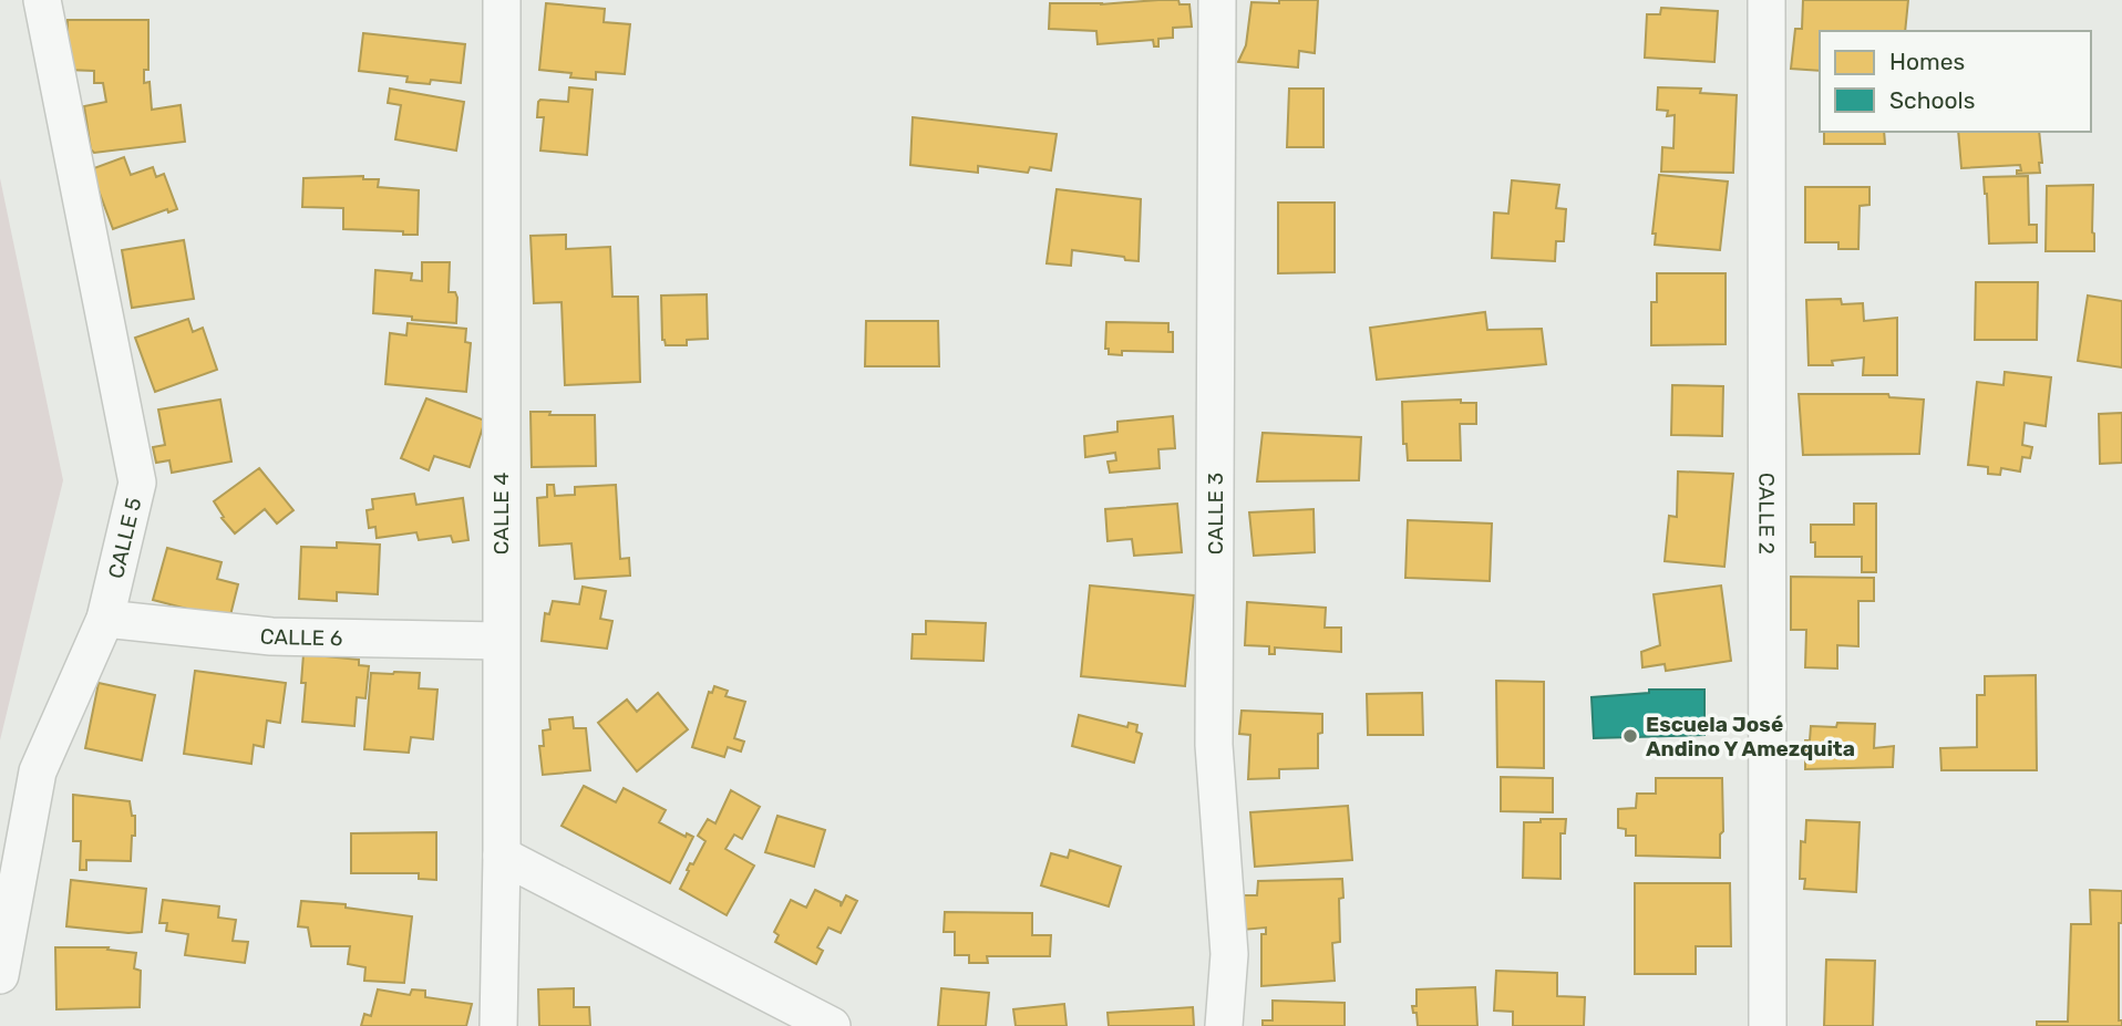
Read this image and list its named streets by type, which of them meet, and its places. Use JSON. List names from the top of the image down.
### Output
{
  "streets": {
    "street": [
      "CALLE 2",
      "CALLE 4",
      "CALLE 3",
      "CALLE 5",
      "CALLE 6"
    ]
  },
  "crossings": [
    ["CALLE 4", "CALLE 6"],
    ["CALLE 5", "CALLE 6"]
  ],
  "places": ["Escuela José Andino Y Amezquita"],
  "legend": ["Homes", "Schools"]
}
